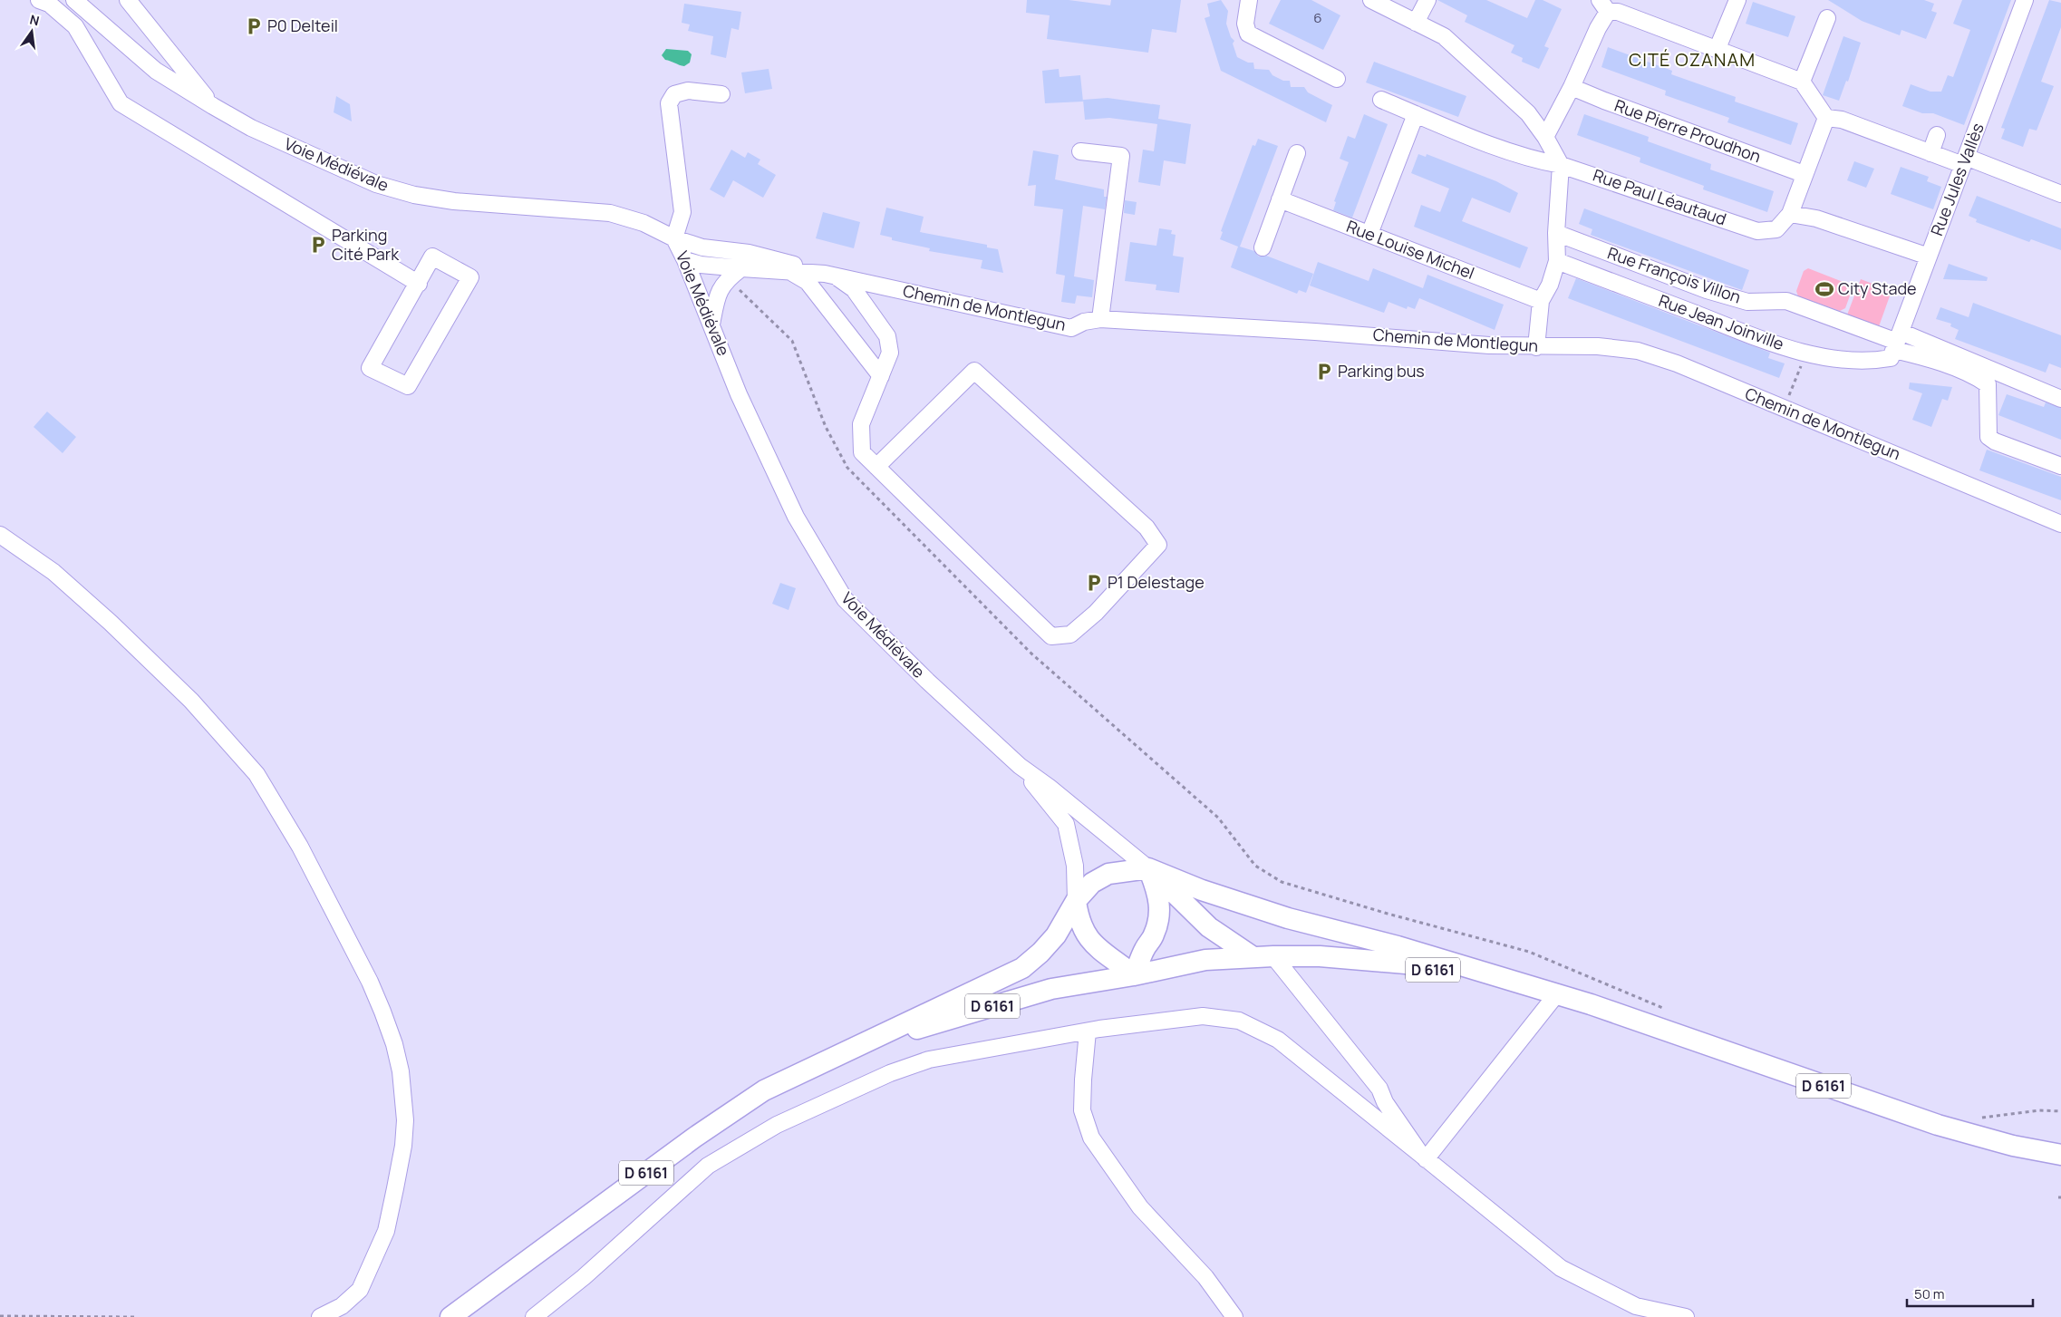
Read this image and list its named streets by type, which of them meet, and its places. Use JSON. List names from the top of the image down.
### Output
{
  "streets": {
    "main road": ["D 6161"],
    "street": [
      "Rue Pierre Proudhon",
      "Voie Médiévale",
      "Rue Jules Vallès",
      "Rue Paul Léautaud",
      "Rue Louise Michel",
      "Rue François Villon",
      "Chemin de Montlegun",
      "Rue Jean Joinville"
    ]
  },
  "crossings": [
    ["Voie Médiévale", "Chemin de Montlegun"],
    ["Rue Jules Vallès", "Rue François Villon"],
    ["Rue Jules Vallès", "Rue Jean Joinville"],
    ["Rue François Villon", "Rue Jean Joinville"]
  ],
  "districts": ["CITÉ OZANAM"],
  "places": {
    "parking": [
      "P0 Delteil",
      "Parking Cité Park",
      "Parking bus",
      "P1 Delestage"
    ],
    "sports": ["City Stade"]
  },
  "house_numbers": ["6"],
  "scale_bar": "50 m",
  "north": "top"
}
